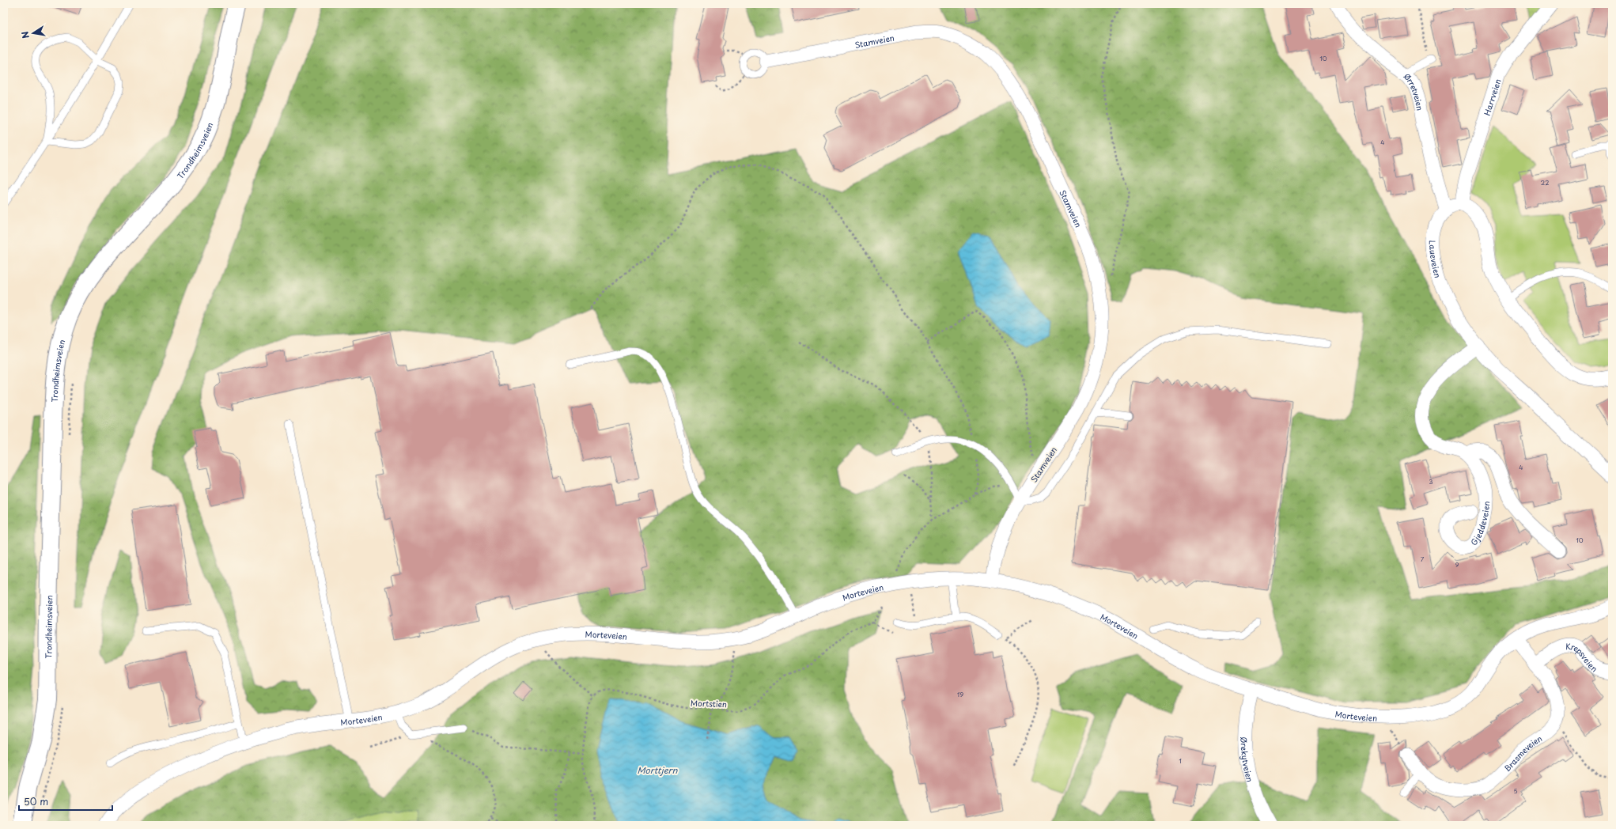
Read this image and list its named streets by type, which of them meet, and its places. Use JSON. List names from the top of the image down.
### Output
{
  "streets": {
    "main road": ["Trondheimsveien"],
    "street": [
      "Stamveien",
      "Ørretveien",
      "Harrveien",
      "Laueveien",
      "Gjeddeveien",
      "Morteveien",
      "Krepsveien",
      "Brasmeveien",
      "Ørekytveien"
    ],
    "path": ["Mortstien"]
  },
  "crossings": [
    ["Stamveien", "Morteveien"],
    ["Ørretveien", "Laueveien"],
    ["Laueveien", "Gjeddeveien"],
    ["Morteveien", "Ørekytveien"]
  ],
  "water": ["Morttjern"],
  "house_numbers": [
    "10",
    "4",
    "22",
    "4",
    "3",
    "10",
    "7",
    "9",
    "19",
    "1",
    "5"
  ],
  "scale_bar": "50 m",
  "north": "left"
}
